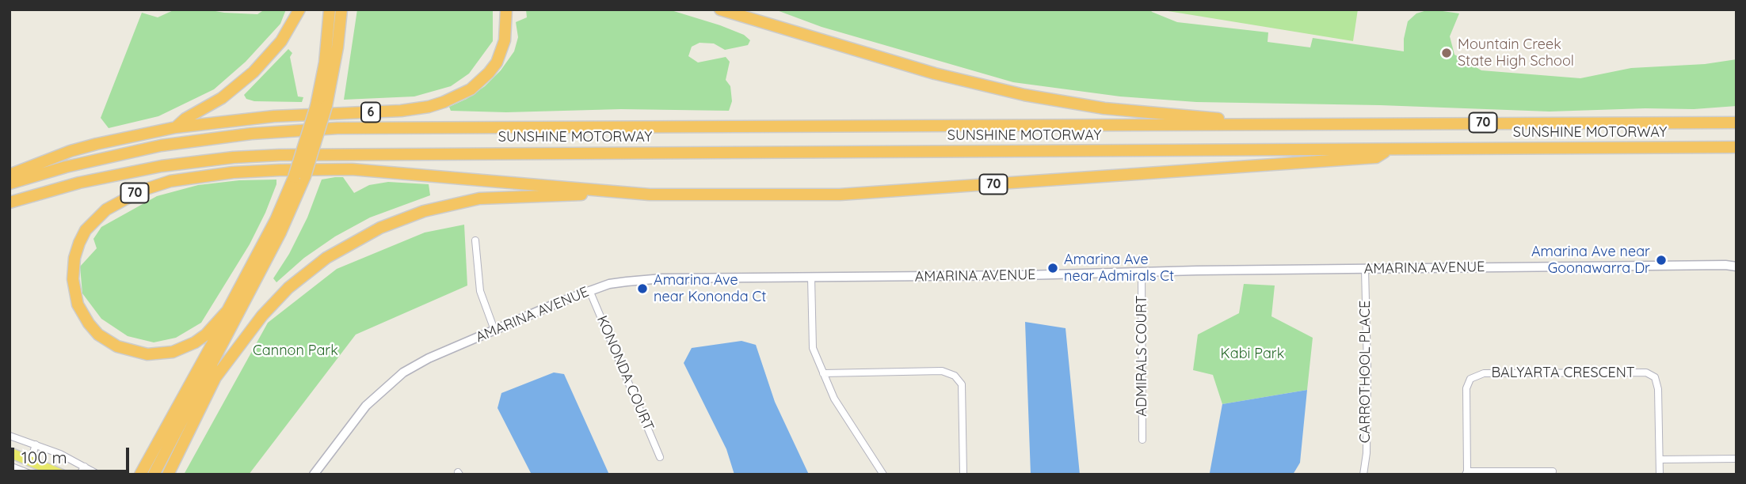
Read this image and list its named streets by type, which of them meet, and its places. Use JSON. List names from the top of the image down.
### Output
{
  "streets": {
    "highway": ["6", "70", "SUNSHINE MOTORWAY"],
    "street": [
      "AMARINA AVENUE",
      "ADMIRALS COURT",
      "CARROTHOOL PLACE",
      "KONONDA COURT",
      "BALYARTA CRESCENT"
    ]
  },
  "crossings": [
    ["70", "SUNSHINE MOTORWAY"],
    ["AMARINA AVENUE", "ADMIRALS COURT"],
    ["AMARINA AVENUE", "CARROTHOOL PLACE"],
    ["AMARINA AVENUE", "KONONDA COURT"]
  ],
  "parks": ["Cannon Park", "Kabi Park"],
  "places": [
    "Mountain Creek State High School",
    "Amarina Ave near Goonawarra Dr",
    "Amarina Ave near Admirals Ct",
    "Amarina Ave near Kononda Ct"
  ],
  "scale_bar": "100 m"
}
